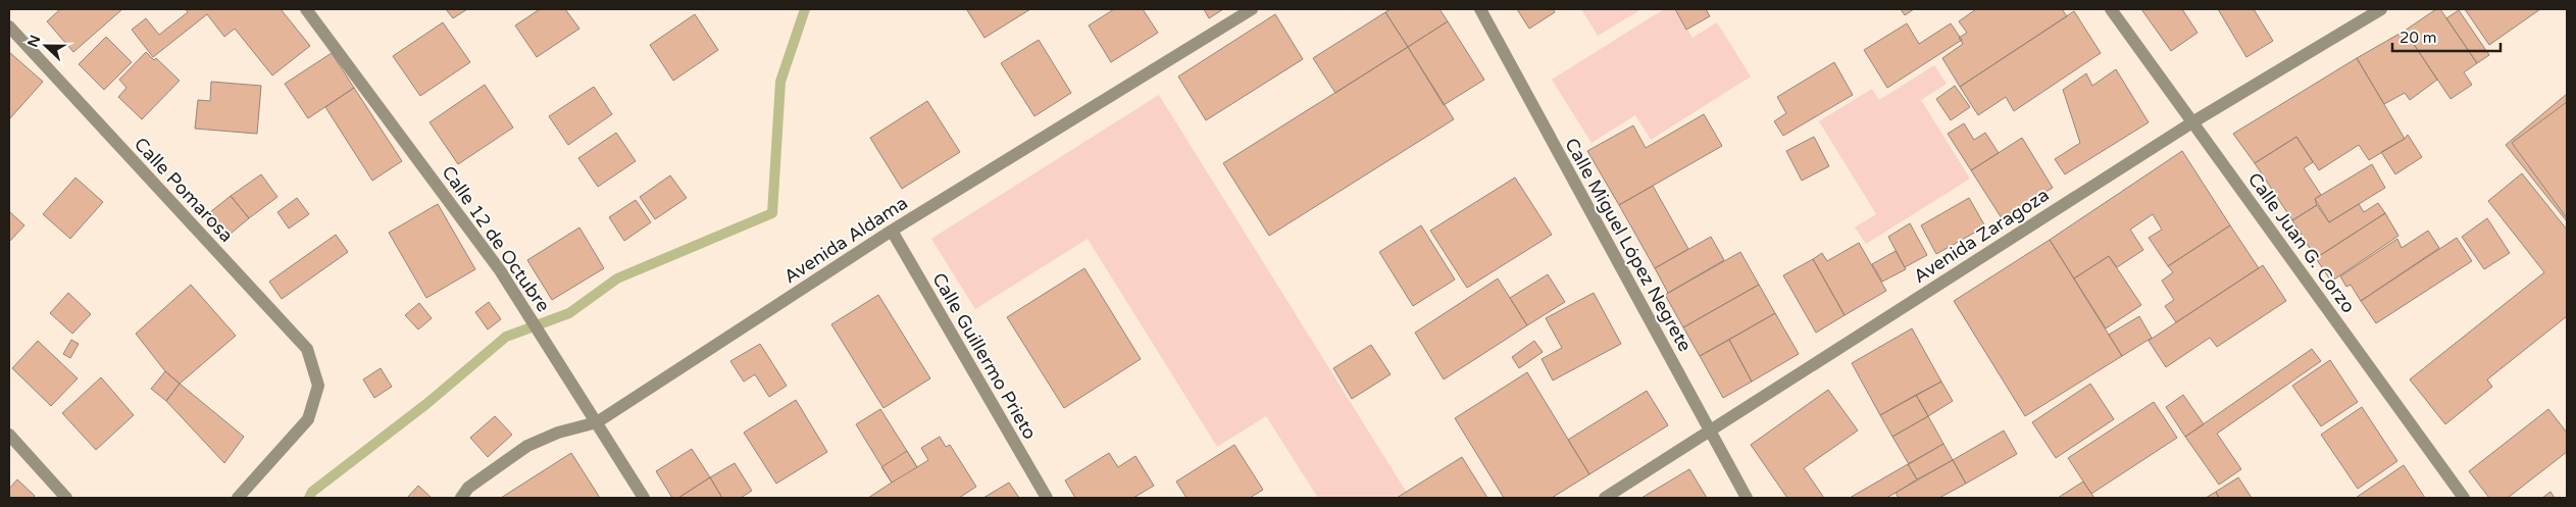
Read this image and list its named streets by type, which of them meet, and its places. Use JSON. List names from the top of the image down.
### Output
{
  "streets": {
    "street": [
      "Calle Pomarosa",
      "Avenida Zaragoza",
      "Calle 12 de Octubre",
      "Avenida Aldama",
      "Calle Juan G. Corzo",
      "Calle Miguel López Negrete",
      "Calle Guillermo Prieto"
    ]
  },
  "crossings": [
    ["Avenida Zaragoza", "Calle Juan G. Corzo"],
    ["Avenida Zaragoza", "Calle Miguel López Negrete"],
    ["Calle 12 de Octubre", "Avenida Aldama"],
    ["Avenida Aldama", "Calle Guillermo Prieto"]
  ],
  "scale_bar": "20 m",
  "north": "left"
}
